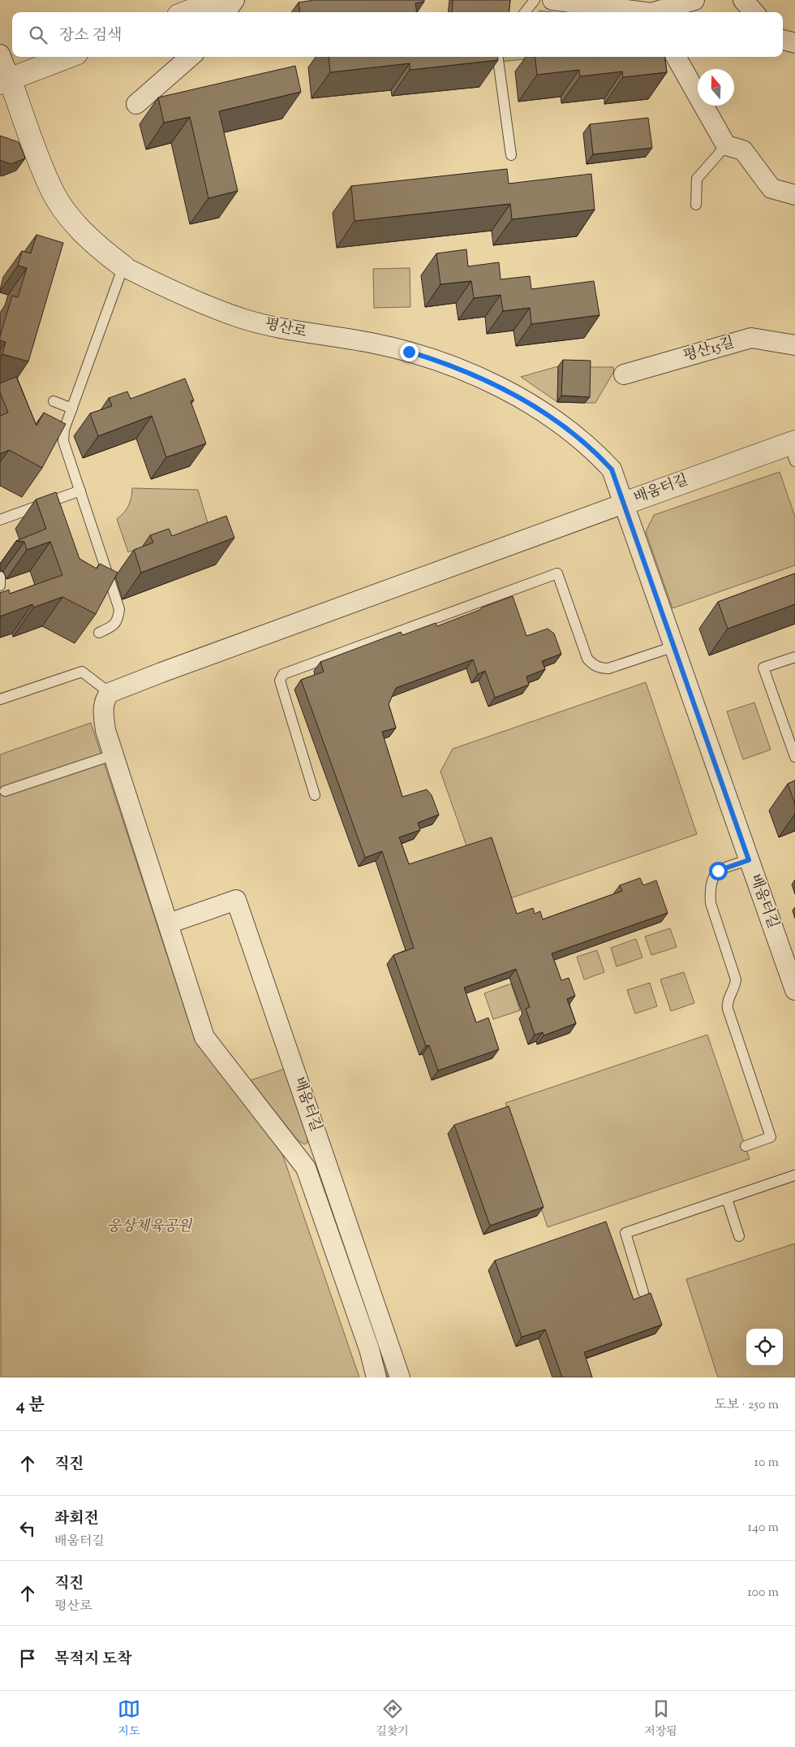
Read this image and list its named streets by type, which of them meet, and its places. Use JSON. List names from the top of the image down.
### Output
{
  "streets": {
    "street": ["평산로", "평산15길", "배움터길"]
  },
  "crossings": [
    ["평산로", "배움터길"]
  ],
  "parks": ["웅상체육공원"],
  "north": "top",
  "page": {
    "search": "장소 검색",
    "heading": ["4 분", "도보 · 250 m"],
    "list": [
      ["직진", "10 m"],
      ["좌회전", "배움터길", "140 m"],
      ["직진", "평산로", "100 m"],
      "목적지 도착"
    ],
    "nav": ["지도", "길찾기", "저장됨"]
  }
}
